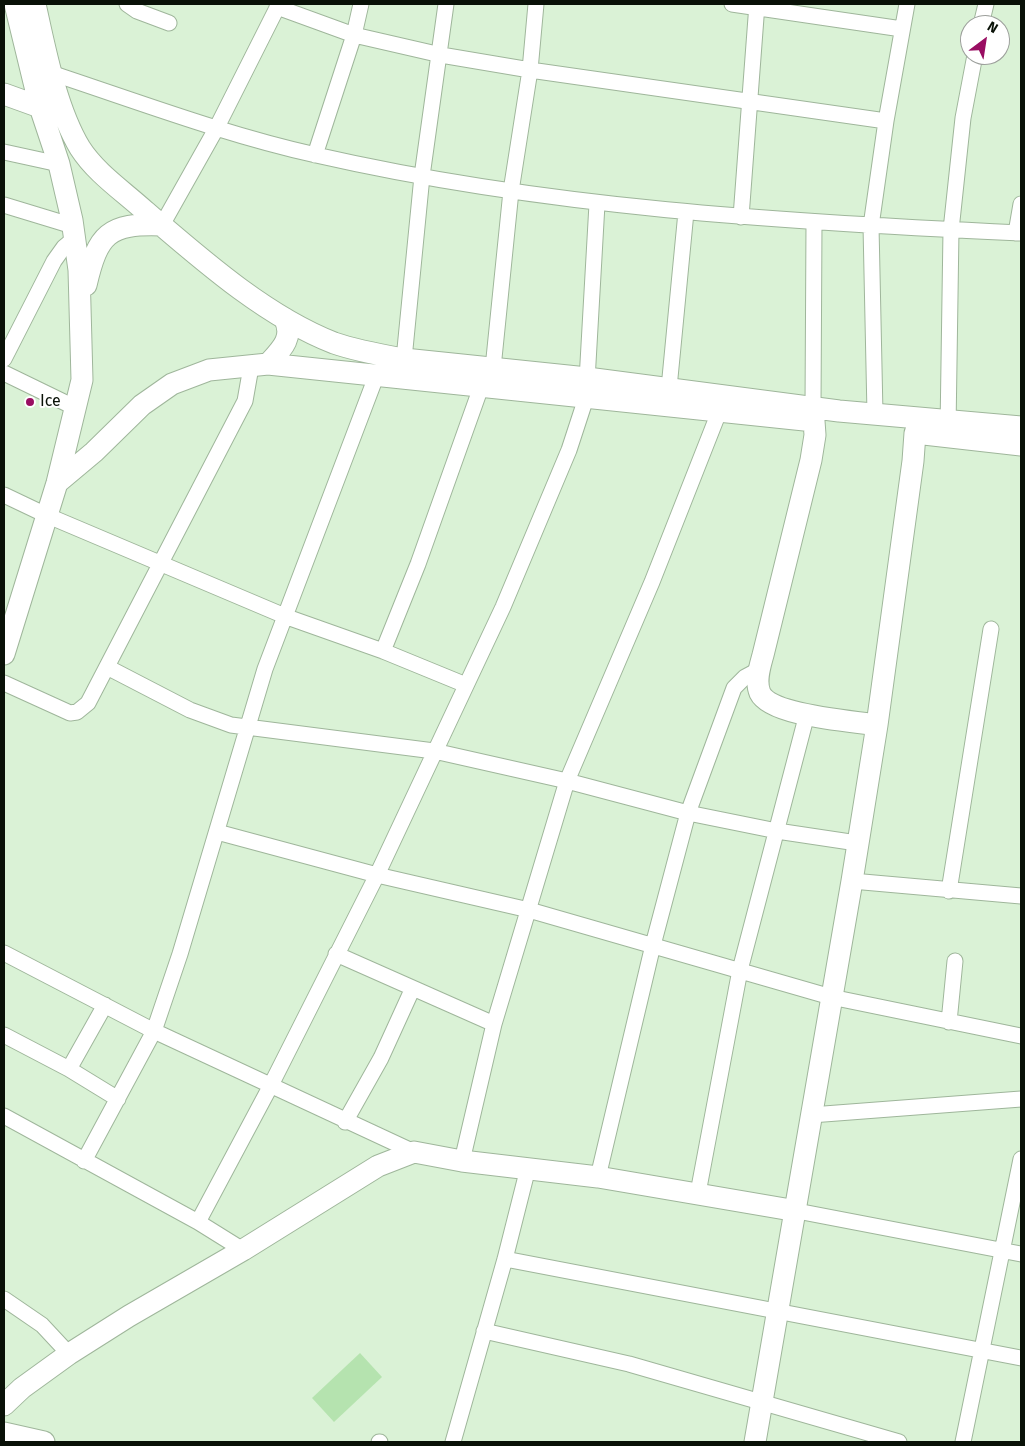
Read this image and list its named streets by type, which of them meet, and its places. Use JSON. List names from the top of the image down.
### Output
{
  "places": ["Ice"],
  "north": "top right"
}
